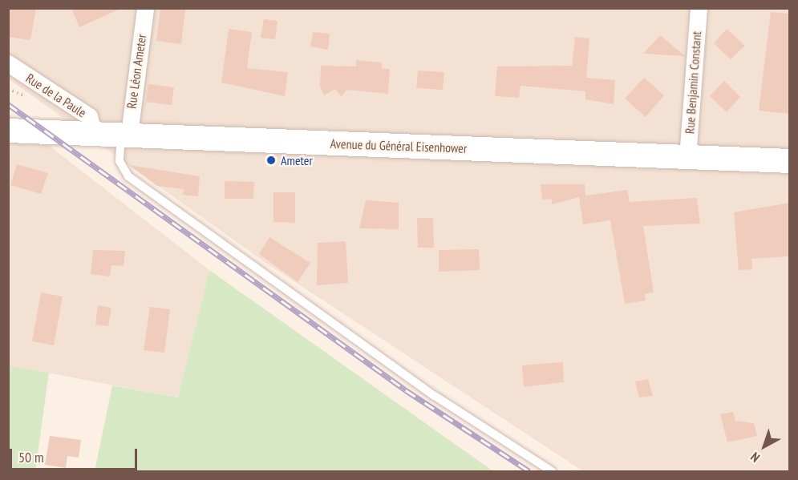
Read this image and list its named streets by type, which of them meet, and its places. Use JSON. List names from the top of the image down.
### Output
{
  "streets": {
    "main road": ["Avenue du Général Eisenhower"],
    "street": ["Rue Léon Ameter", "Rue Benjamin Constant", "Rue de la Paule"]
  },
  "crossings": [
    ["Rue Léon Ameter", "Avenue du Général Eisenhower"],
    ["Rue Benjamin Constant", "Avenue du Général Eisenhower"],
    ["Rue de la Paule", "Avenue du Général Eisenhower"]
  ],
  "places": ["Ameter"],
  "scale_bar": "50 m",
  "north": "bottom left"
}
